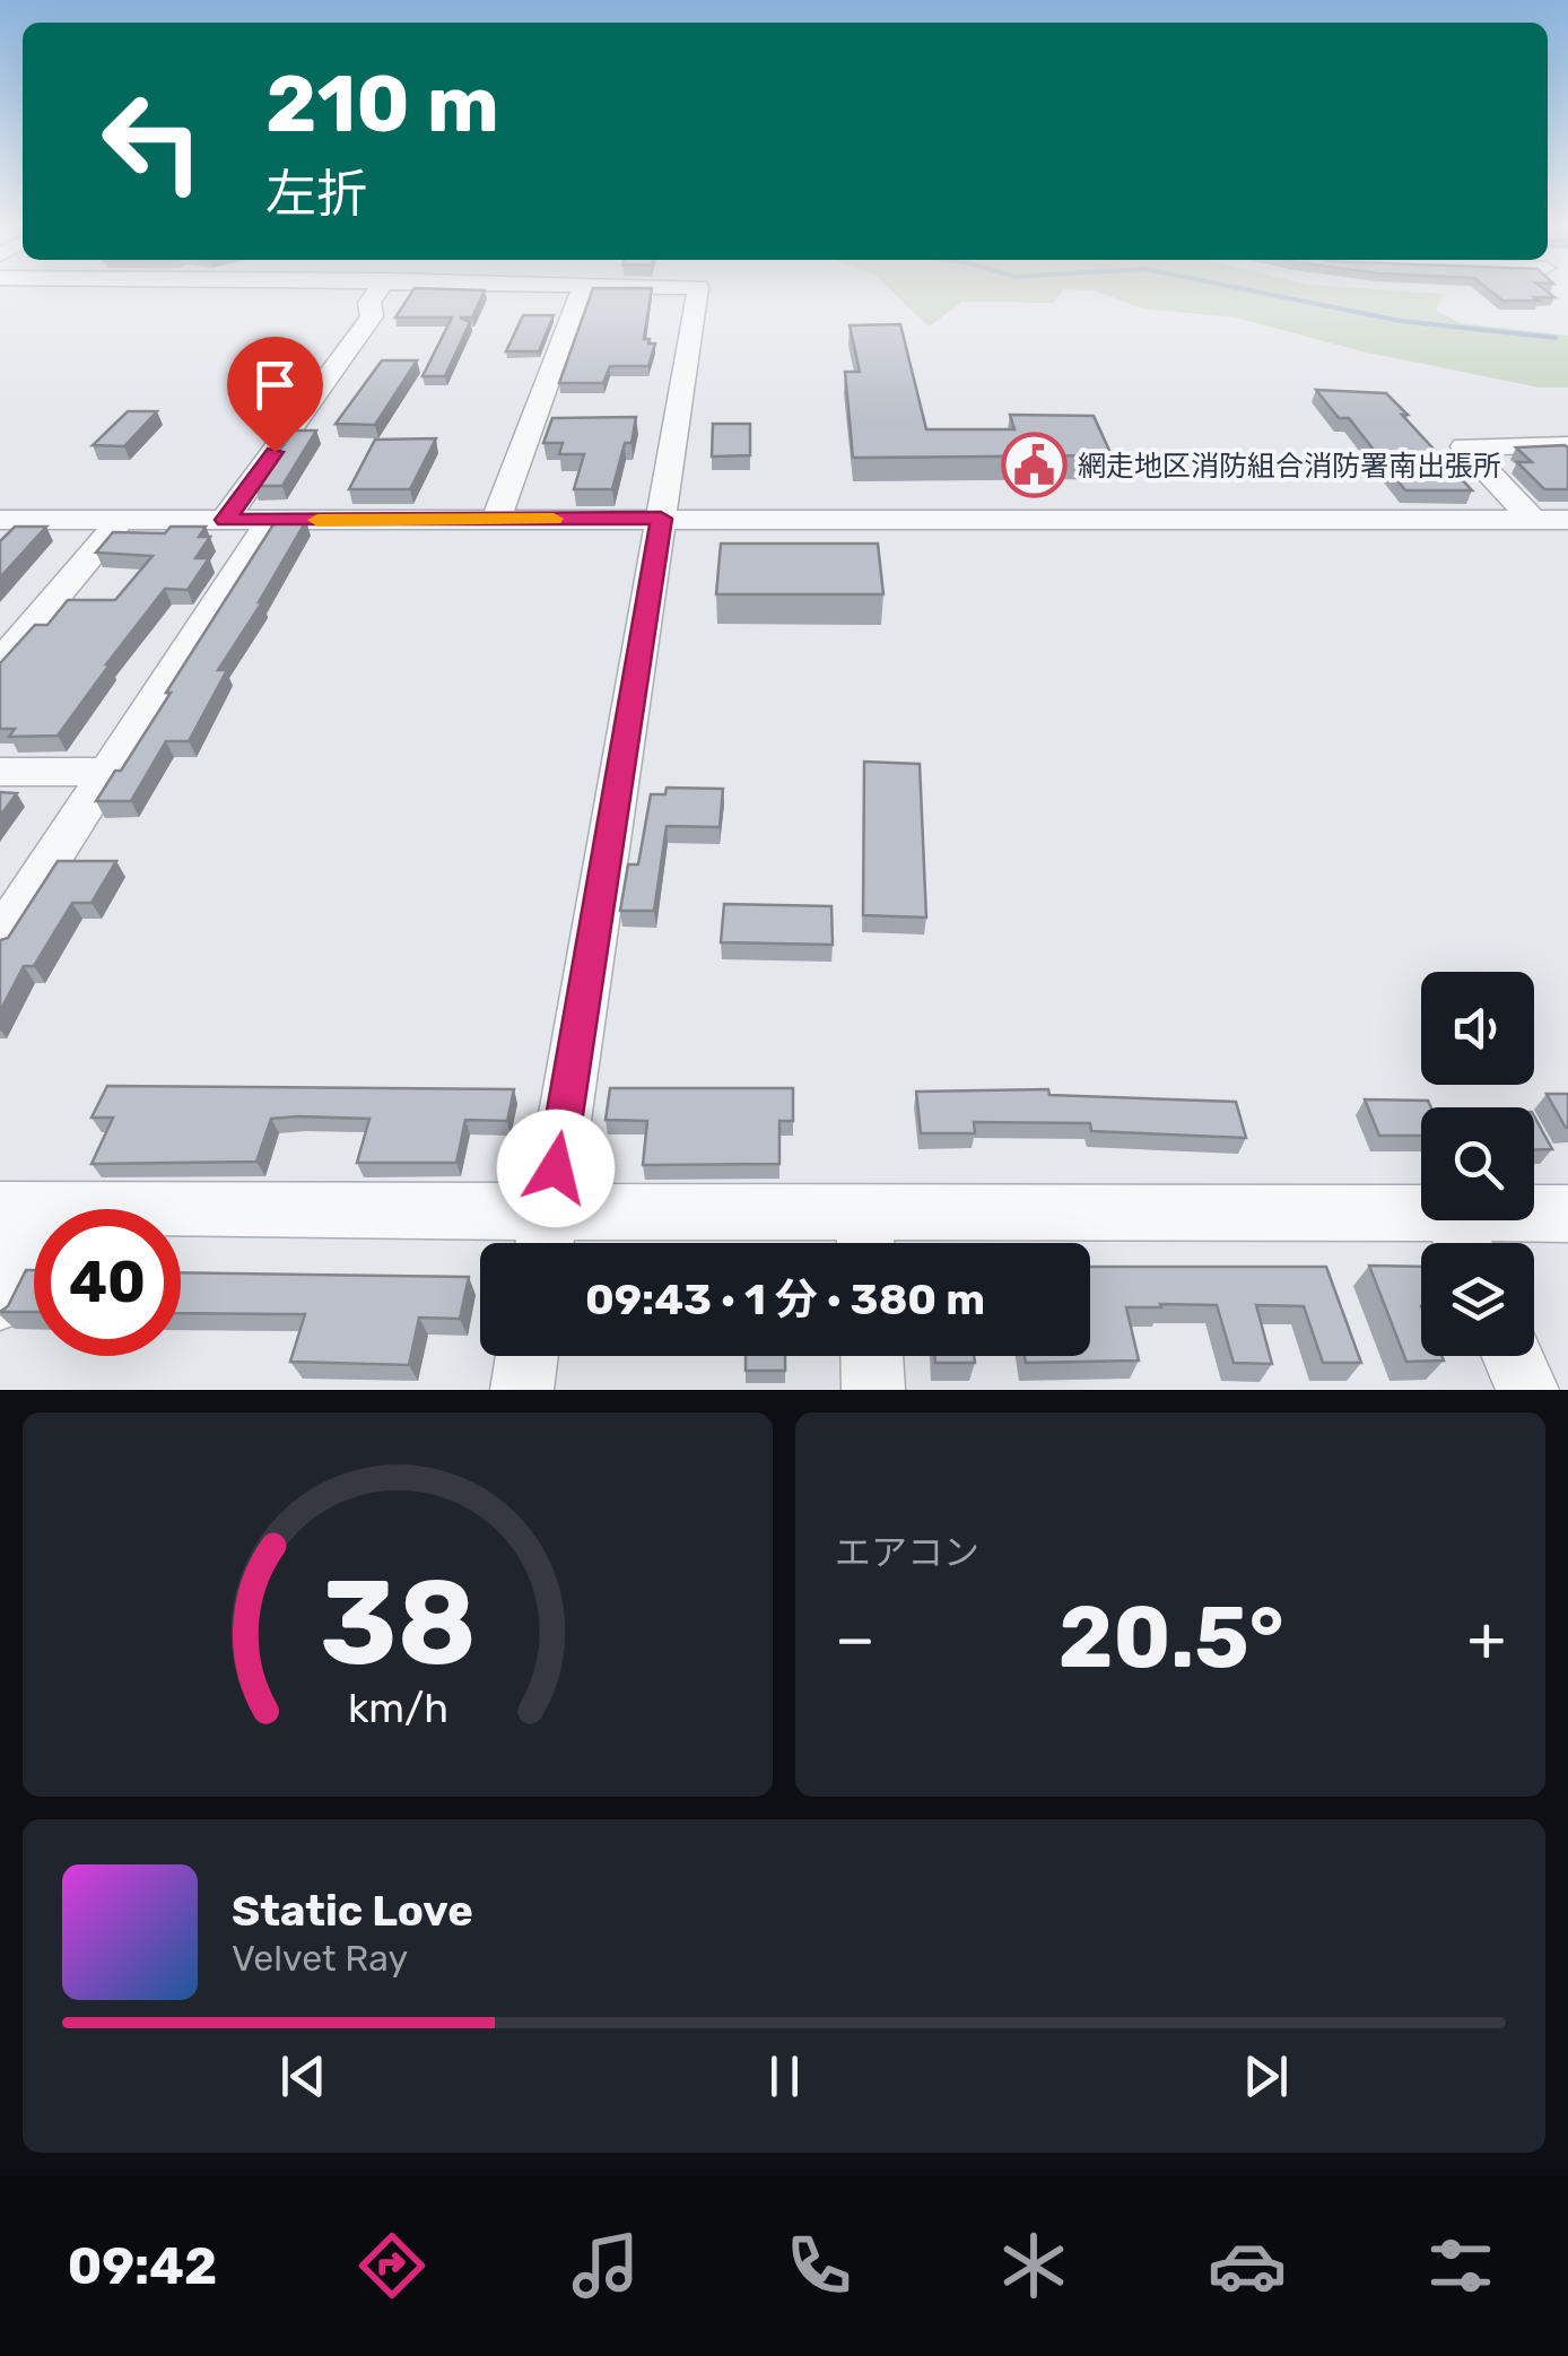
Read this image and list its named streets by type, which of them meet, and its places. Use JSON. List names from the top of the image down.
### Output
{
  "places": {
    "public building": ["網走地区消防組合消防署南出張所"]
  },
  "page": {
    "turn": ["210 m", "左折"],
    "limit": "40",
    "trip": "09:43 · 1 分 · 380 m",
    "tile": "エアコン",
    "heat": ["−", "20.5°", "+"],
    "song": ["Static Love", "Velvet Ray"],
    "tabs": "09:42",
    "gauge": ["38", "km/h"]
  }
}
